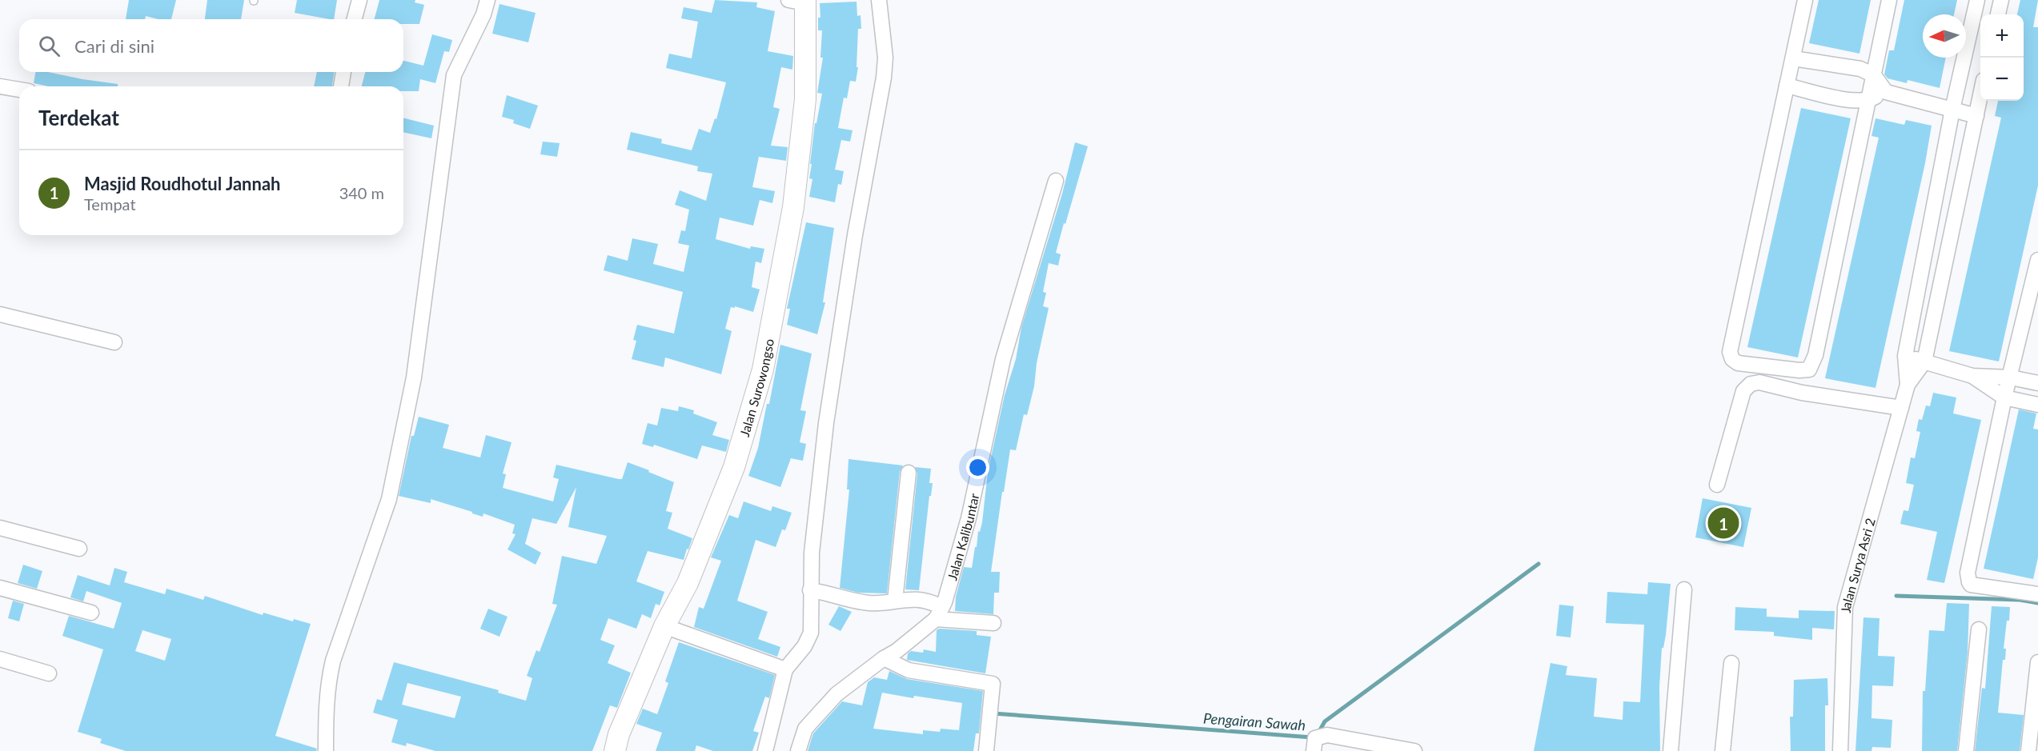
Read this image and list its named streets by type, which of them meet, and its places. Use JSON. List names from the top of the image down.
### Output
{
  "streets": {
    "street": ["Jalan Surowongso", "Jalan Kalibuntar", "Jalan Surya Asri 2"]
  },
  "water": ["Pengairan Sawah"],
  "north": "left",
  "page": {
    "map_buttons": ["+", "−"],
    "search": "Cari di sini",
    "heading": "Terdekat",
    "list": [
      {
        "mark": "1",
        "name": "Masjid Roudhotul Jannah",
        "note": "Tempat",
        "value": "340 m"
      }
    ],
    "pins": "1"
  }
}
